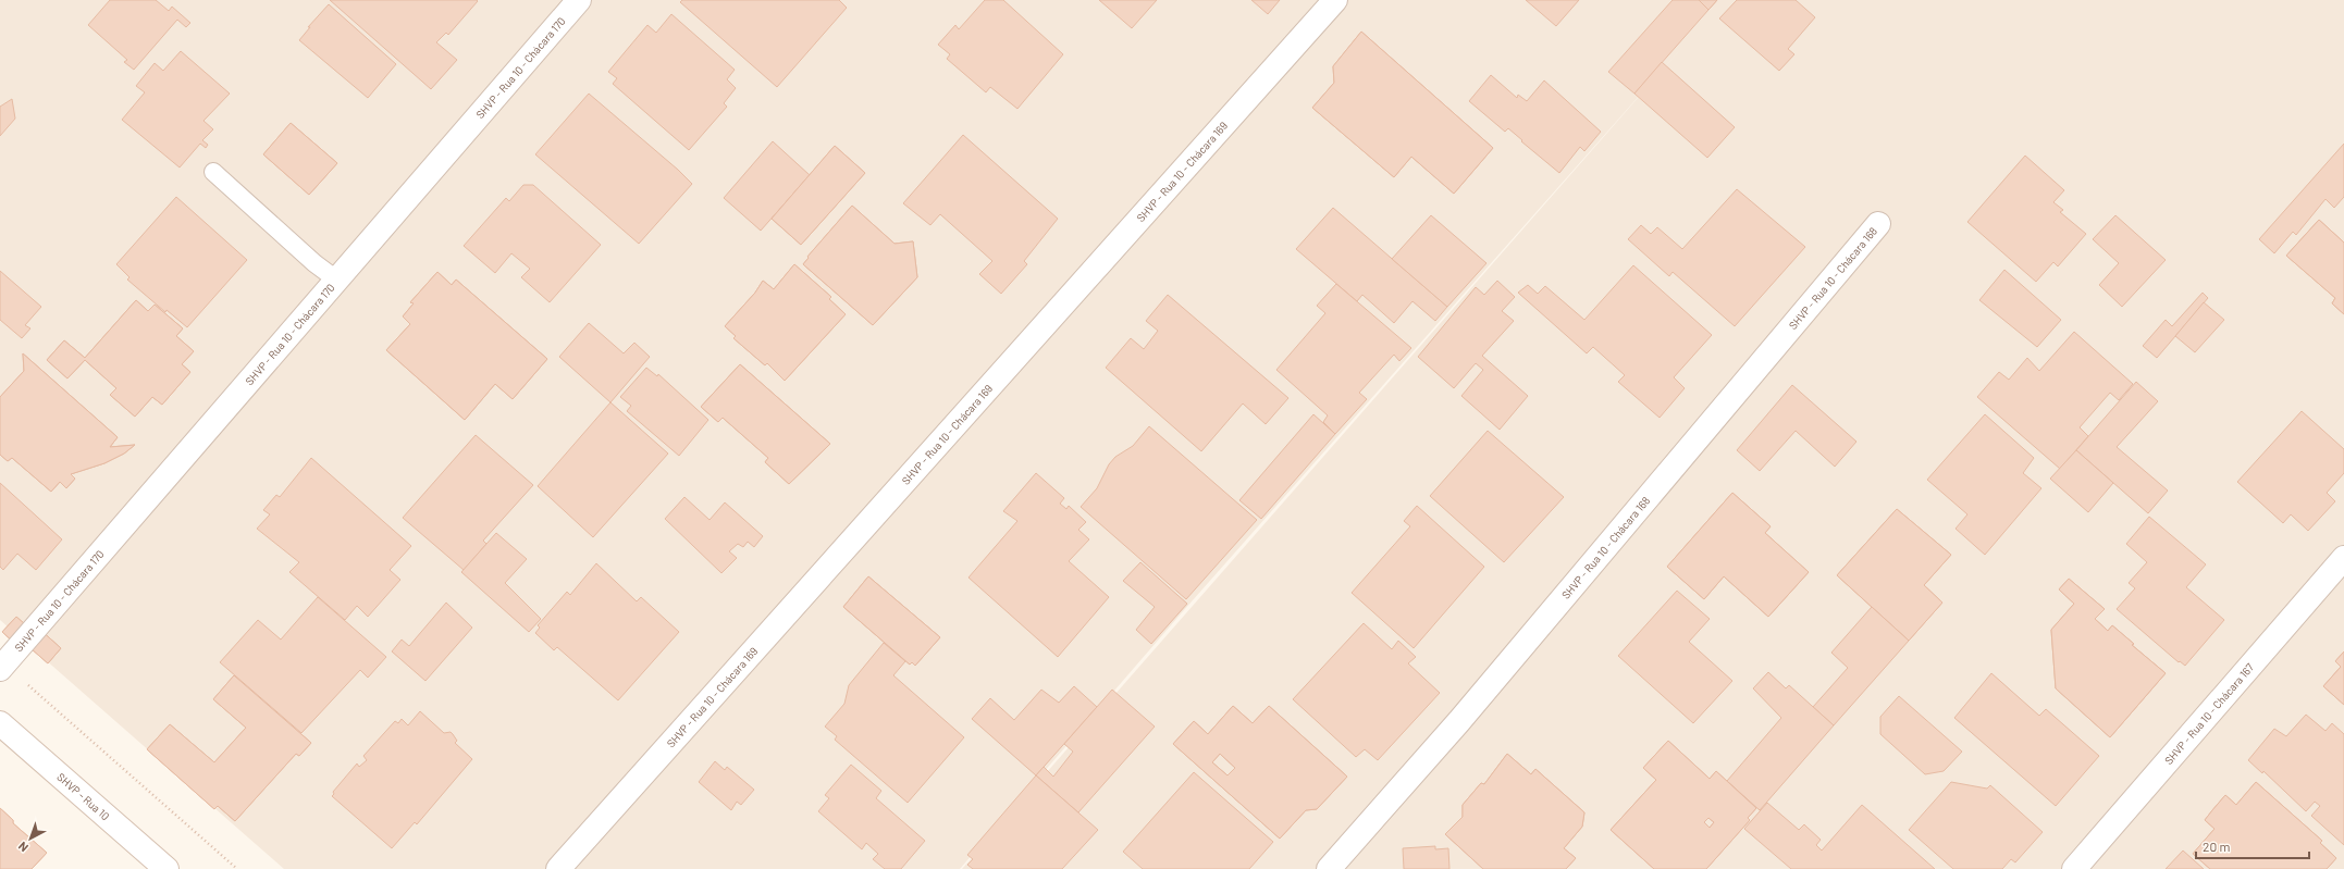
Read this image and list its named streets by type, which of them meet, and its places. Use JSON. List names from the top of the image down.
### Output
{
  "streets": {
    "street": [
      "SHVP - Rua 10 - Chácara 170",
      "SHVP - Rua 10 - Chácara 169",
      "SHVP - Rua 10 - Chácara 168",
      "SHVP - Rua 10 - Chácara 167",
      "SHVP - Rua 10"
    ]
  },
  "scale_bar": "20 m",
  "north": "bottom left"
}
